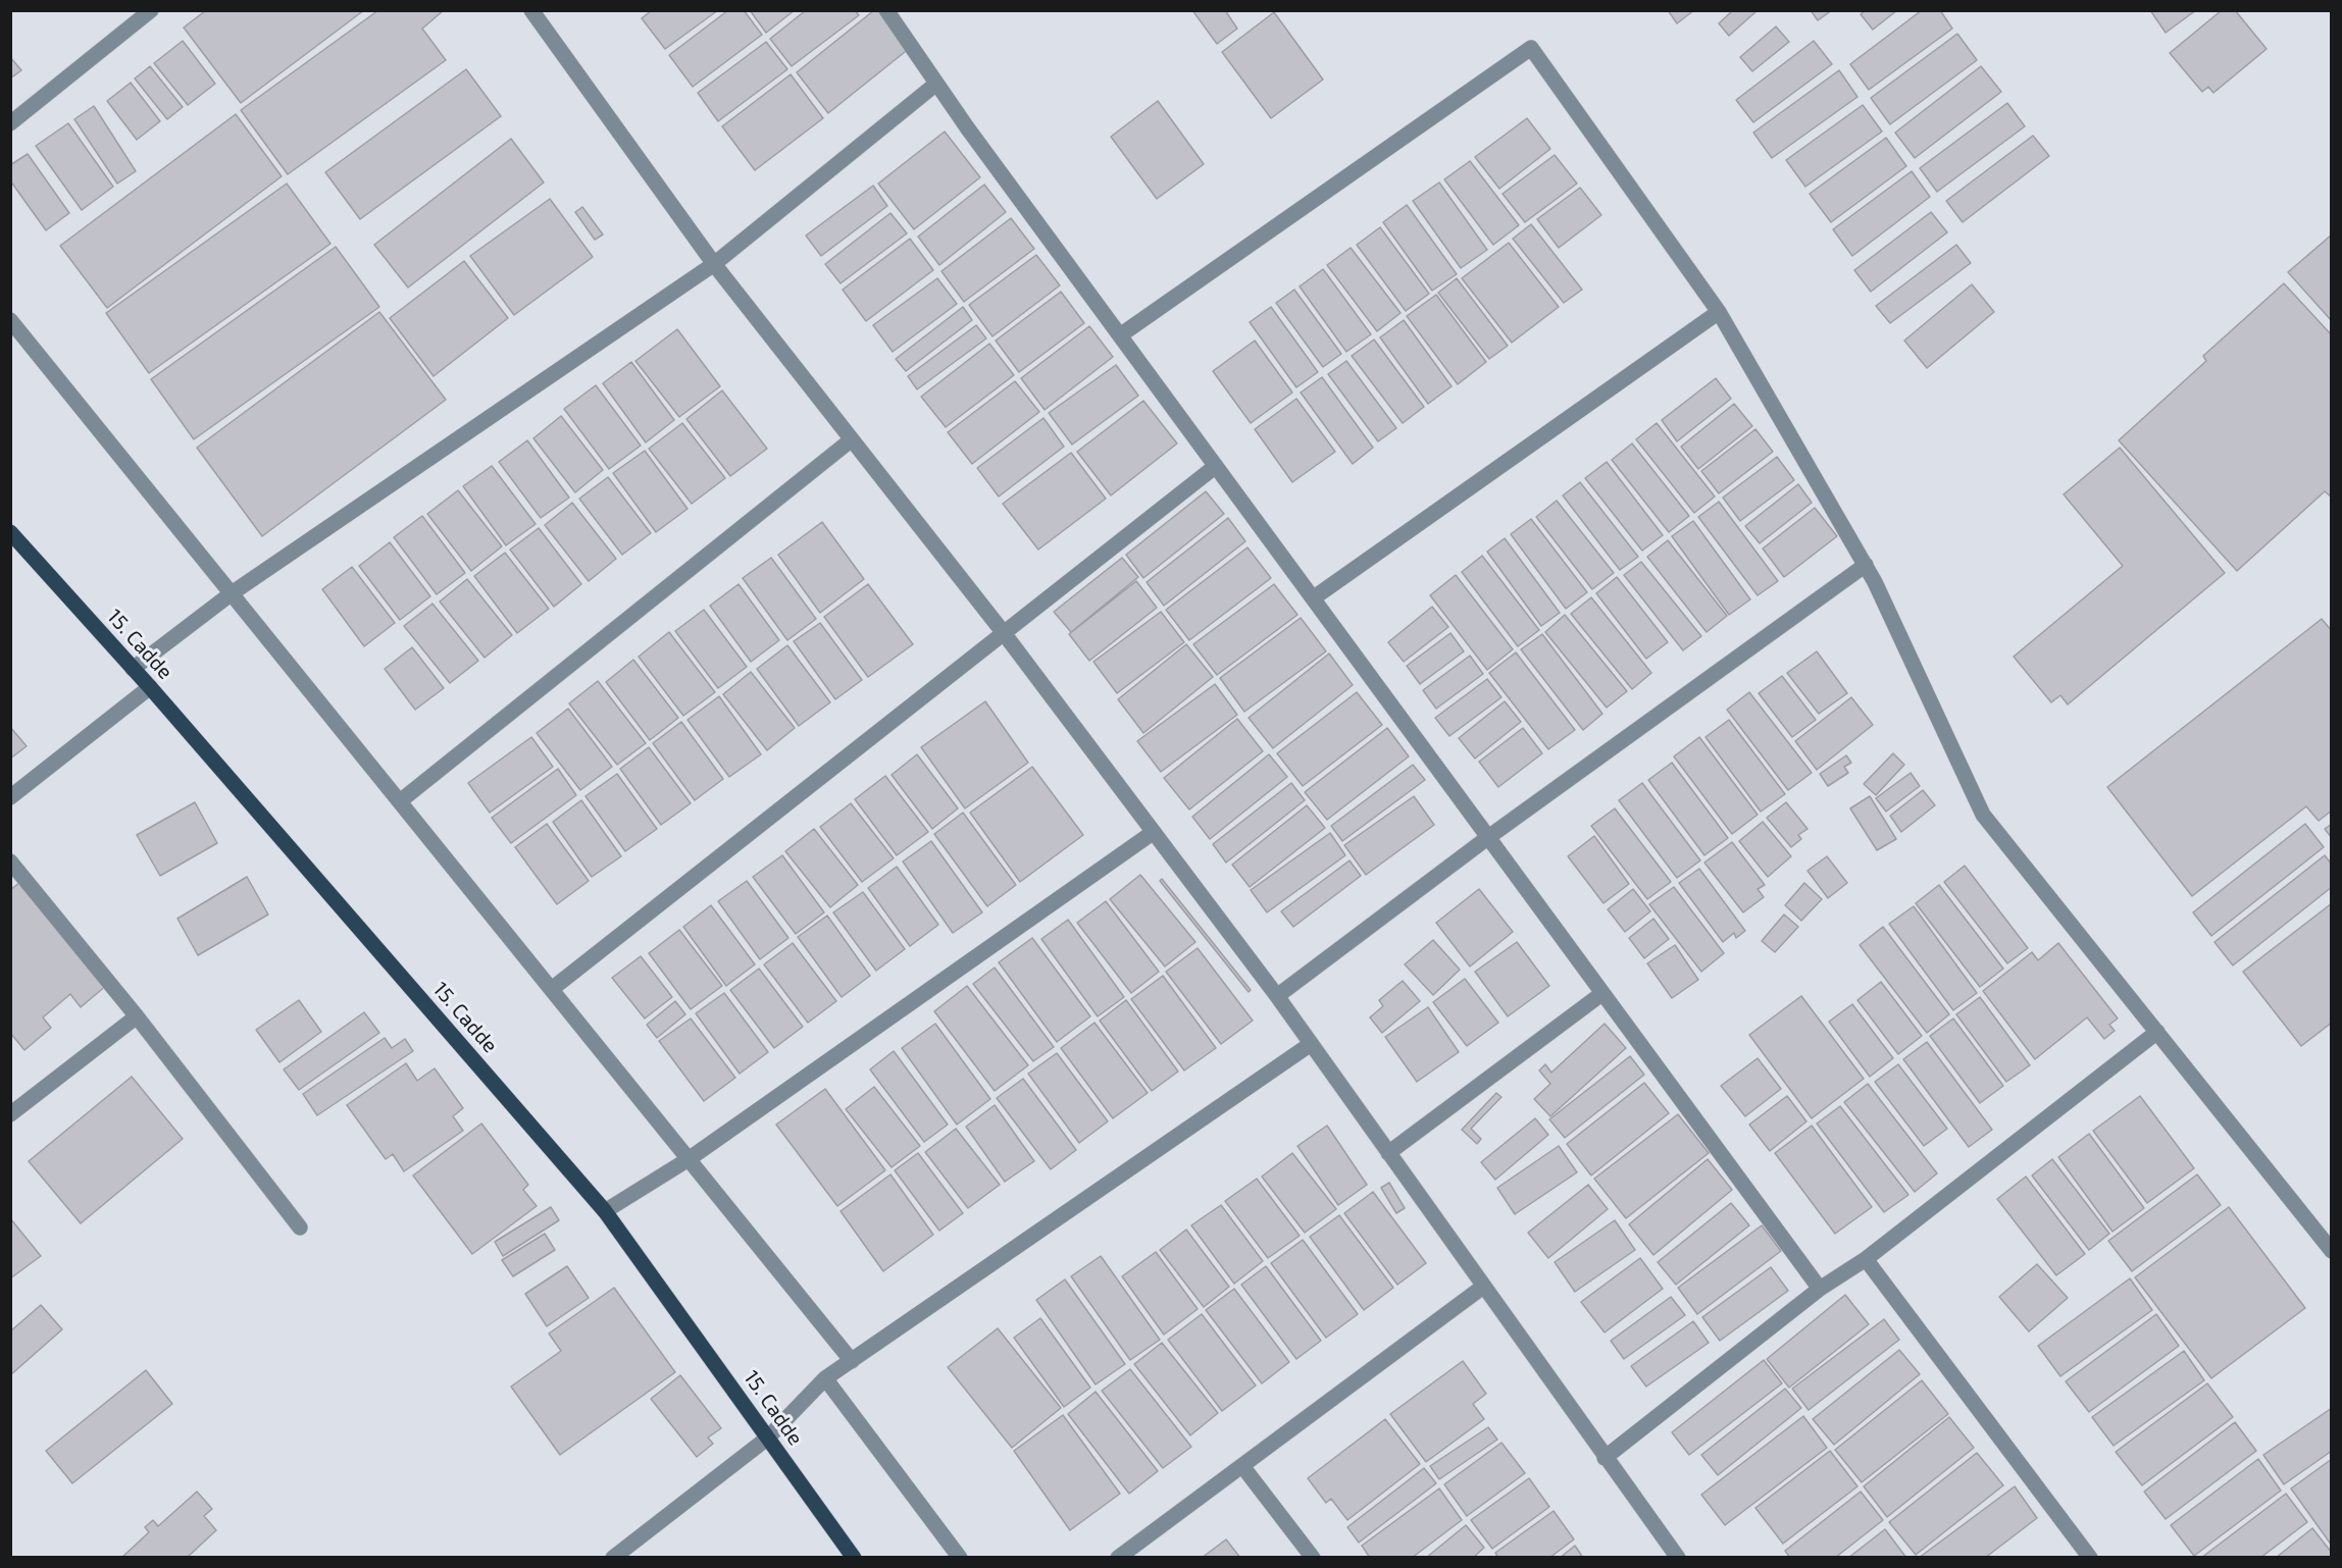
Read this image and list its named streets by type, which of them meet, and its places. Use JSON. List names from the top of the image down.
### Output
{
  "streets": {
    "main road": ["15. Cadde"]
  }
}
